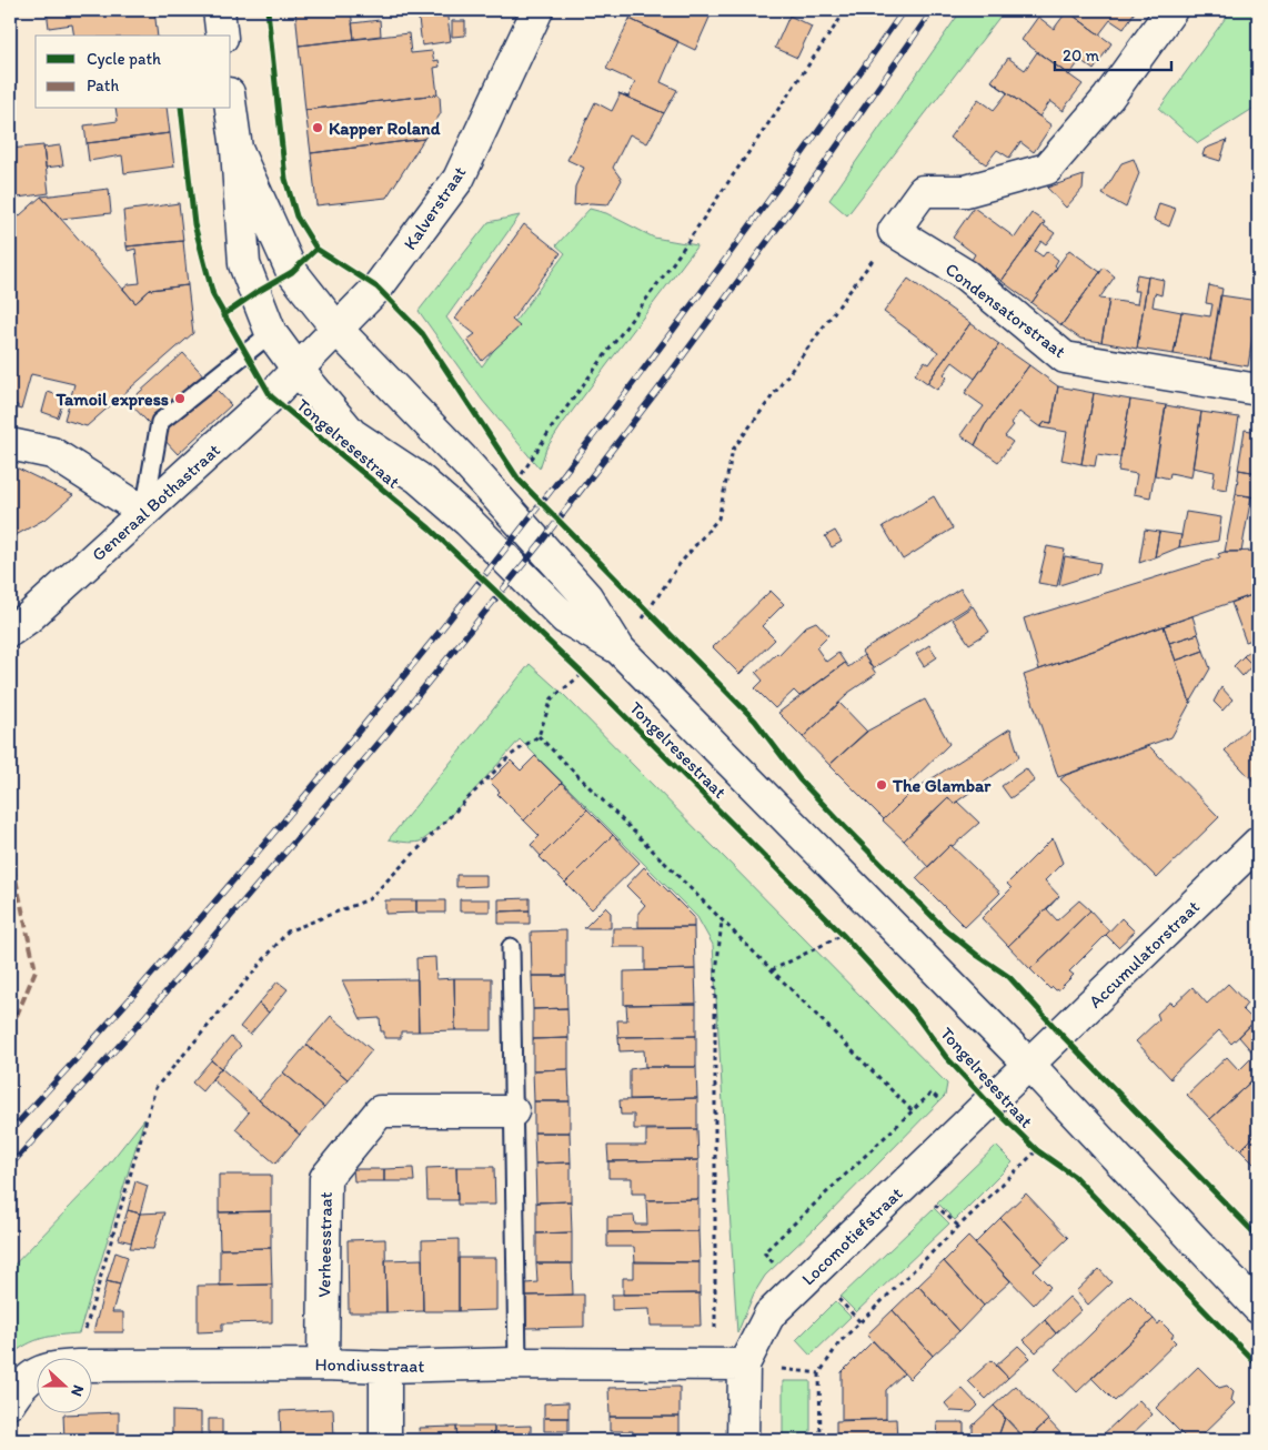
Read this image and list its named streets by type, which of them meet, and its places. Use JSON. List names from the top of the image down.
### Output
{
  "streets": {
    "street": [
      "Kalverstraat",
      "Condensatorstraat",
      "Tongelresestraat",
      "Generaal Bothastraat",
      "Accumulatorstraat",
      "Locomotiefstraat",
      "Verheesstraat",
      "Hondiusstraat"
    ]
  },
  "crossings": [
    ["Kalverstraat", "Tongelresestraat"],
    ["Kalverstraat", "Generaal Bothastraat"],
    ["Tongelresestraat", "Generaal Bothastraat"],
    ["Tongelresestraat", "Accumulatorstraat"],
    ["Tongelresestraat", "Locomotiefstraat"],
    ["Accumulatorstraat", "Locomotiefstraat"],
    ["Locomotiefstraat", "Hondiusstraat"],
    ["Verheesstraat", "Hondiusstraat"]
  ],
  "places": ["Kapper Roland", "Tamoil express", "The Glambar"],
  "legend": ["Cycle path", "Path"],
  "scale_bar": "20 m",
  "north": "right"
}
